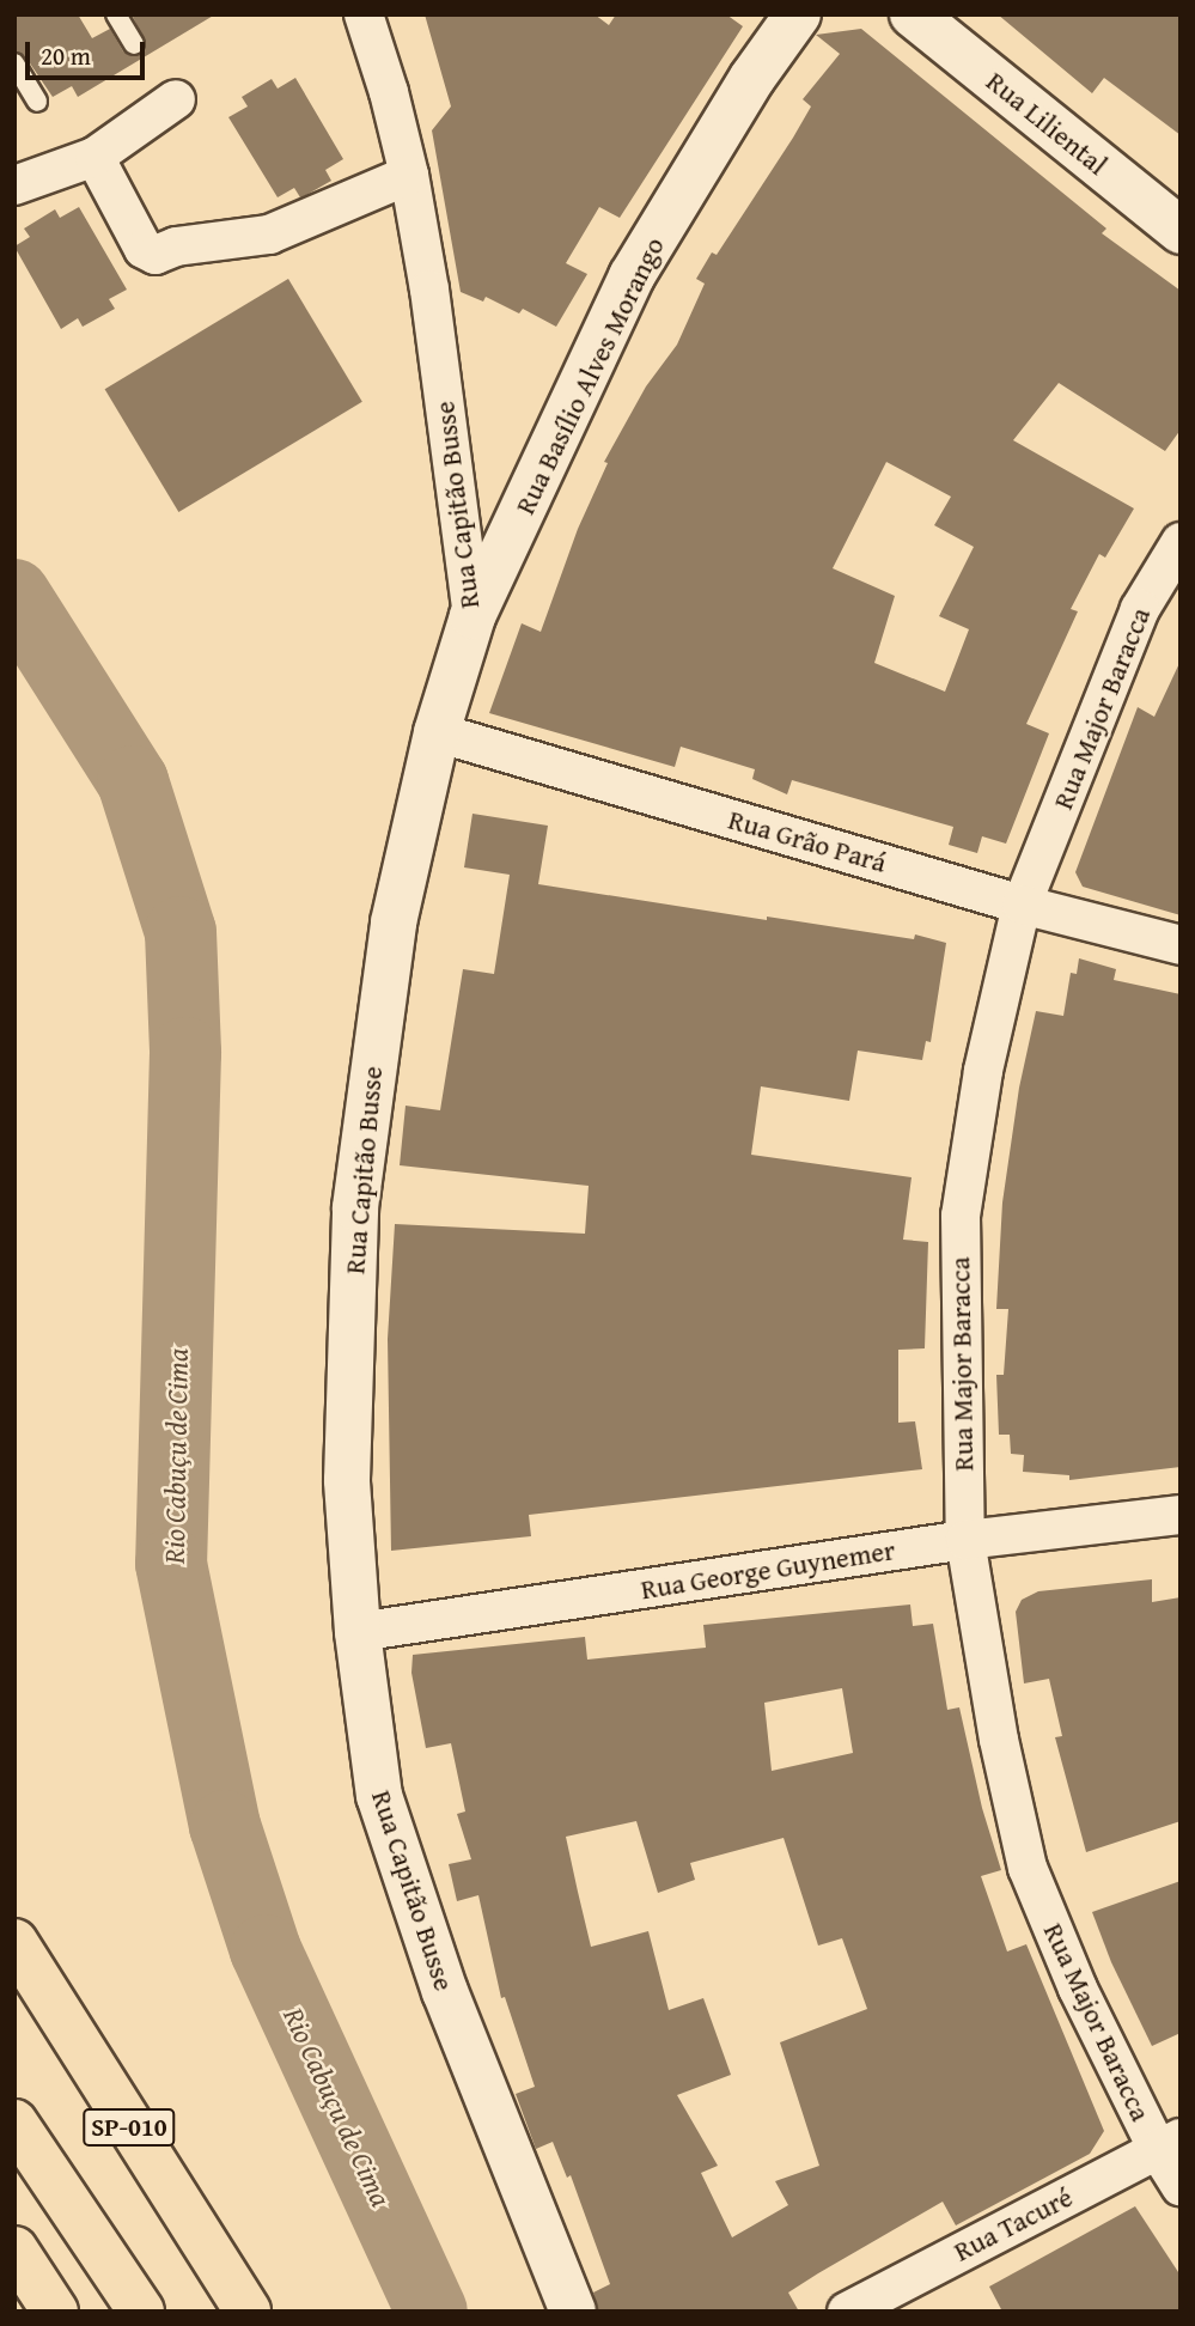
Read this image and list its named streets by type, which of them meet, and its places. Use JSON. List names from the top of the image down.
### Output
{
  "streets": {
    "highway": ["SP-010"],
    "street": [
      "Rua Liliental",
      "Rua Basílio Alves Morango",
      "Rua Capitão Busse",
      "Rua Major Baracca",
      "Rua Grão Pará",
      "Rua George Guynemer",
      "Rua Tacuré"
    ]
  },
  "crossings": [
    ["Rua Basílio Alves Morango", "Rua Capitão Busse"],
    ["Rua Capitão Busse", "Rua Grão Pará"],
    ["Rua Capitão Busse", "Rua George Guynemer"],
    ["Rua Major Baracca", "Rua Grão Pará"],
    ["Rua Major Baracca", "Rua George Guynemer"],
    ["Rua Major Baracca", "Rua Tacuré"]
  ],
  "water": ["Rio Cabuçu de Cima"],
  "scale_bar": "20 m"
}
